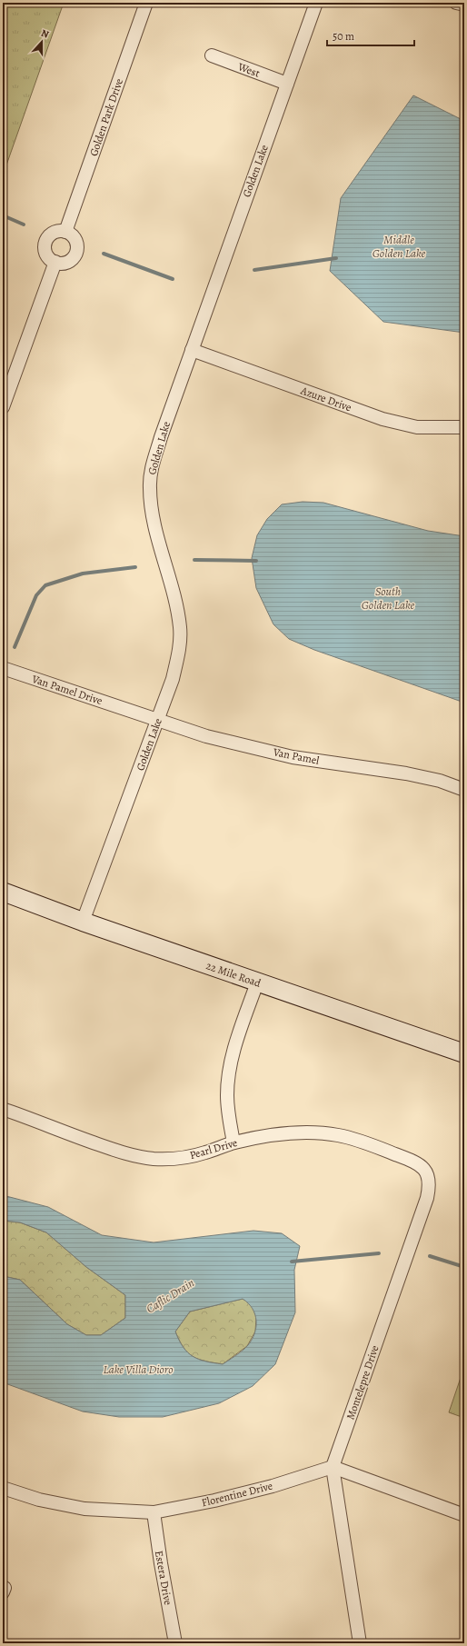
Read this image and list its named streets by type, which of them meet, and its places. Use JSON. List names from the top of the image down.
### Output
{
  "streets": {
    "street": [
      "West",
      "Golden Park Drive",
      "Golden Lake",
      "Azure Drive",
      "Van Pamel Drive",
      "Van Pamel",
      "22 Mile Road",
      "Pearl Drive",
      "Montelepre Drive",
      "Florentine Drive",
      "Estera Drive"
    ]
  },
  "crossings": [
    ["West", "Golden Lake"],
    ["Golden Lake", "Azure Drive"],
    ["Golden Lake", "Van Pamel"],
    ["Golden Lake", "22 Mile Road"],
    ["Van Pamel Drive", "Van Pamel"],
    ["Pearl Drive", "Montelepre Drive"],
    ["Montelepre Drive", "Florentine Drive"],
    ["Florentine Drive", "Estera Drive"]
  ],
  "water": [
    "Middle Golden Lake",
    "South Golden Lake",
    "Caflic Drain",
    "Lake Villa Dioro"
  ],
  "scale_bar": "50 m",
  "north": "top"
}
